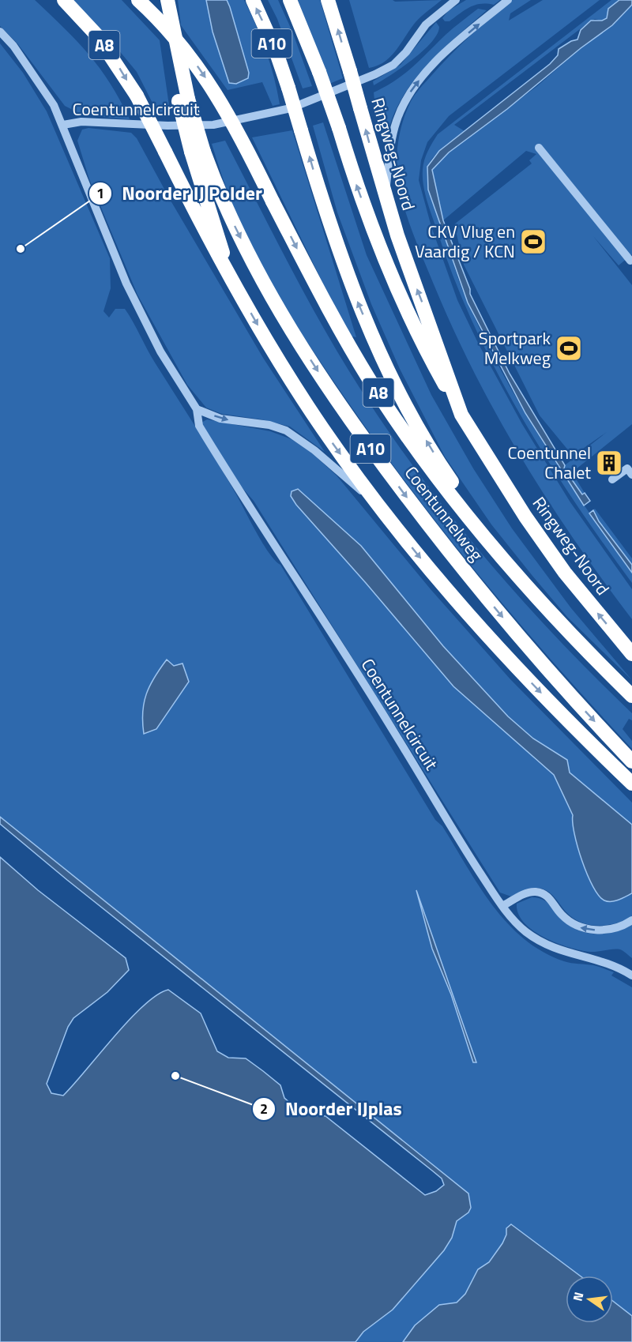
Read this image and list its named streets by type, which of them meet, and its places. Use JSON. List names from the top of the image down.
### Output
{
  "streets": {
    "highway": [
      "A10",
      "A8",
      "Ringweg-Noord",
      "Coentunnelweg"
    ],
    "lane": ["Coentunnelcircuit"]
  },
  "crossings": [
    ["A10", "A8"],
    ["A10", "Coentunnelweg"]
  ],
  "places": {
    "sports": ["CKV Vlug en Vaardig / KCN", "Sportpark Melkweg"],
    "other": ["Noorder IJ Polder", "Noorder IJplas"],
    "building": ["Coentunnel Chalet"]
  },
  "north": "left"
}
